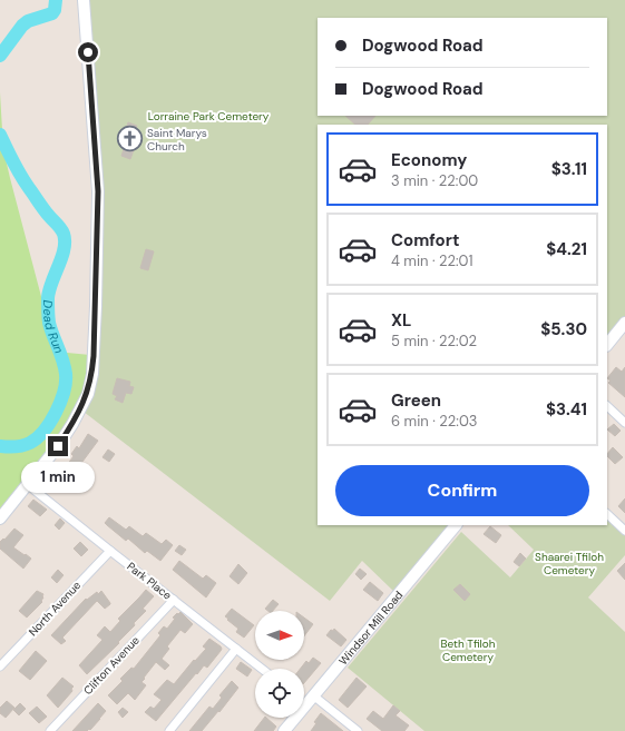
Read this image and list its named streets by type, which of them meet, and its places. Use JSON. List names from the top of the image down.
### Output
{
  "streets": {
    "street": [
      "Park Place",
      "North Avenue",
      "Windsor Mill Road",
      "Clifton Avenue"
    ]
  },
  "crossings": [
    ["Park Place", "North Avenue"],
    ["Park Place", "Clifton Avenue"]
  ],
  "water": ["Dead Run"],
  "parks": ["Lorraine Park Cemetery", "Shaarei Tfiloh Cemetery", "Beth Tfiloh Cemetery"],
  "places": {
    "church": ["Saint Marys Church"]
  },
  "north": "right",
  "page": {
    "banner": ["Dogwood Road", "Dogwood Road"],
    "list": [
      {
        "name": "Economy",
        "note": "3 min · 22:00",
        "value": "$3.11"
      },
      {
        "name": "Comfort",
        "note": "4 min · 22:01",
        "value": "$4.21"
      },
      {
        "name": "XL",
        "note": "5 min · 22:02",
        "value": "$5.30"
      },
      {
        "name": "Green",
        "note": "6 min · 22:03",
        "value": "$3.41"
      }
    ],
    "buttons": "Confirm",
    "bubble": "1 min"
  }
}
